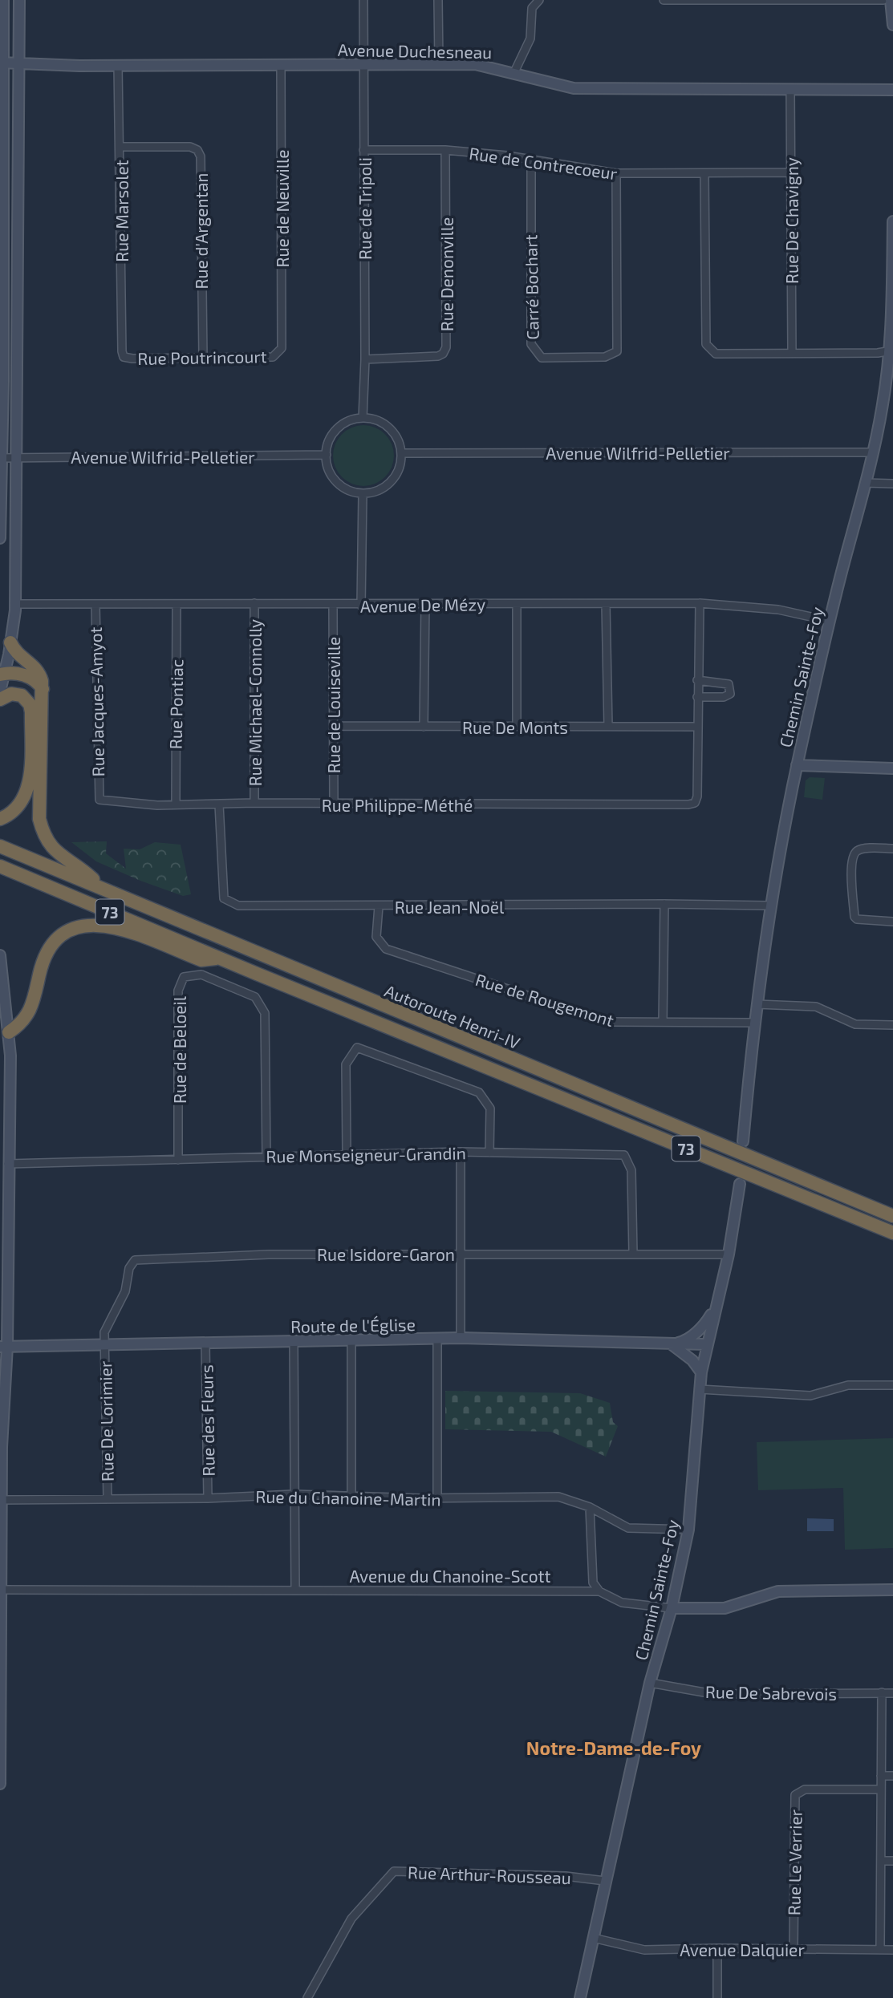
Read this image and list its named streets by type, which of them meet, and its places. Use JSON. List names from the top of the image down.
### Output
{
  "streets": {
    "highway": ["73", "Autoroute Henri-IV"],
    "main road": [
      "Avenue Duchesneau",
      "Chemin Sainte-Foy",
      "Route de l'Église",
      "Avenue du Chanoine-Scott"
    ],
    "street": [
      "Rue de Contrecoeur",
      "Rue de Neuville",
      "Rue de Tripoli",
      "Rue Marsolet",
      "Rue De Chavigny",
      "Rue d'Argentan",
      "Rue Denonville",
      "Carré Bochart",
      "Rue Poutrincourt",
      "Avenue Wilfrid-Pelletier",
      "Avenue De Mézy",
      "Rue Jacques-Amyot",
      "Rue Michael-Connolly",
      "Rue Pontiac",
      "Rue de Louiseville",
      "Rue De Monts",
      "Rue Philippe-Méthé",
      "Rue Jean-Noël",
      "Rue de Rougemont",
      "Rue de Beloeil",
      "Rue Monseigneur-Grandin",
      "Rue Isidore-Garon",
      "Rue des Fleurs",
      "Rue De Lorimier",
      "Rue du Chanoine-Martin",
      "Rue De Sabrevois",
      "Rue Le Verrier",
      "Rue Arthur-Rousseau",
      "Avenue Dalquier"
    ]
  },
  "crossings": [
    ["Avenue Duchesneau", "Rue de Neuville"],
    ["Avenue Duchesneau", "Rue de Tripoli"],
    ["Avenue Duchesneau", "Rue Marsolet"],
    ["Avenue Duchesneau", "Rue De Chavigny"],
    ["Rue de Contrecoeur", "Rue de Tripoli"],
    ["Rue de Contrecoeur", "Rue De Chavigny"],
    ["Rue de Contrecoeur", "Rue Denonville"],
    ["Rue de Contrecoeur", "Carré Bochart"],
    ["Rue de Neuville", "Rue Poutrincourt"],
    ["Rue de Tripoli", "Rue Denonville"],
    ["Rue de Tripoli", "Avenue Wilfrid-Pelletier"],
    ["Rue Marsolet", "Rue d'Argentan"],
    ["Rue Marsolet", "Rue Poutrincourt"],
    ["Rue d'Argentan", "Rue Poutrincourt"],
    ["Avenue Wilfrid-Pelletier", "Chemin Sainte-Foy"],
    ["Avenue De Mézy", "Chemin Sainte-Foy"],
    ["Avenue De Mézy", "Rue Jacques-Amyot"],
    ["Avenue De Mézy", "Rue Michael-Connolly"],
    ["Avenue De Mézy", "Rue Pontiac"],
    ["Avenue De Mézy", "Rue de Louiseville"],
    ["Chemin Sainte-Foy", "Rue Jean-Noël"],
    ["Chemin Sainte-Foy", "Rue de Rougemont"],
    ["Chemin Sainte-Foy", "Rue Isidore-Garon"],
    ["Chemin Sainte-Foy", "Route de l'Église"],
    ["Chemin Sainte-Foy", "Rue du Chanoine-Martin"],
    ["Chemin Sainte-Foy", "Avenue du Chanoine-Scott"],
    ["Chemin Sainte-Foy", "Rue De Sabrevois"],
    ["Chemin Sainte-Foy", "Rue Arthur-Rousseau"],
    ["Chemin Sainte-Foy", "Avenue Dalquier"],
    ["Rue Jacques-Amyot", "Rue Philippe-Méthé"],
    ["Rue Michael-Connolly", "Rue Philippe-Méthé"],
    ["Rue Pontiac", "Rue Philippe-Méthé"],
    ["Rue de Louiseville", "Rue De Monts"],
    ["Rue de Louiseville", "Rue Philippe-Méthé"],
    ["Rue De Monts", "Rue Philippe-Méthé"],
    ["Rue Philippe-Méthé", "Rue Jean-Noël"],
    ["Rue Jean-Noël", "Rue de Rougemont"],
    ["Rue de Beloeil", "Rue Monseigneur-Grandin"],
    ["Rue Monseigneur-Grandin", "Rue Isidore-Garon"],
    ["Rue Isidore-Garon", "Route de l'Église"],
    ["Rue Isidore-Garon", "Rue De Lorimier"],
    ["Route de l'Église", "Rue des Fleurs"],
    ["Route de l'Église", "Rue De Lorimier"],
    ["Rue des Fleurs", "Rue du Chanoine-Martin"],
    ["Rue De Lorimier", "Rue du Chanoine-Martin"],
    ["Rue Le Verrier", "Avenue Dalquier"]
  ],
  "districts": ["Notre-Dame-de-Foy"]
}
